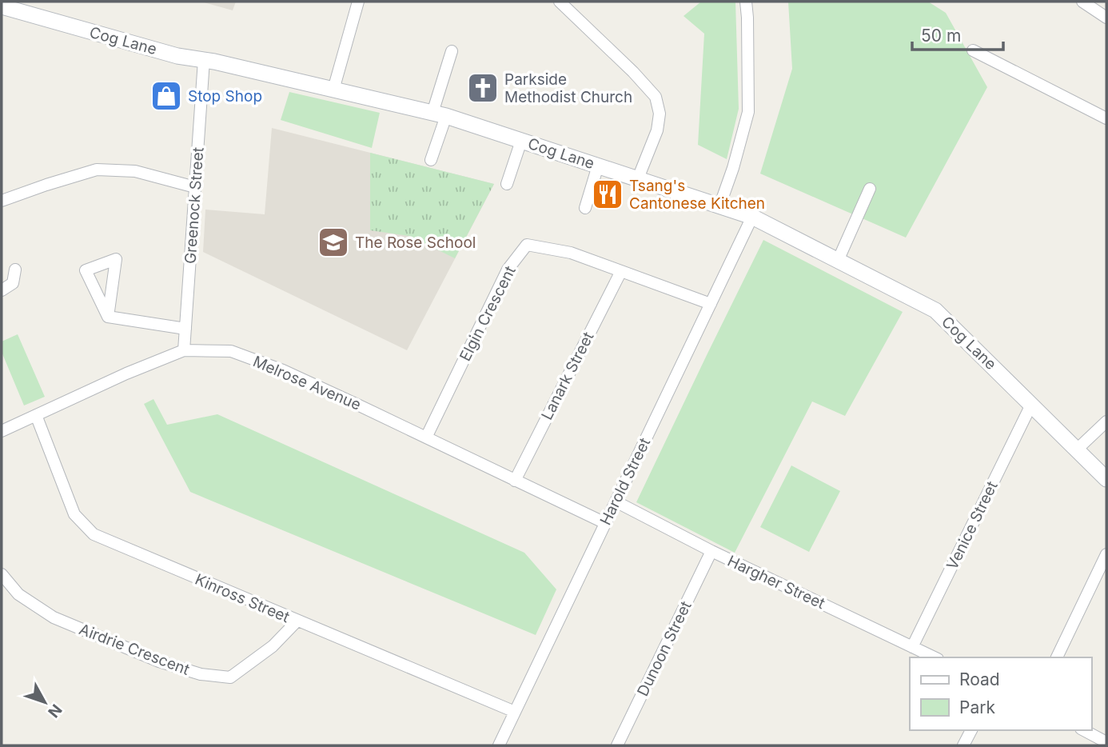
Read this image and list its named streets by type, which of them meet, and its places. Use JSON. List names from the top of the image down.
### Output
{
  "streets": {
    "street": [
      "Cog Lane",
      "Greenock Street",
      "Elgin Crescent",
      "Lanark Street",
      "Melrose Avenue",
      "Harold Street",
      "Venice Street",
      "Hargher Street",
      "Kinross Street",
      "Dunoon Street",
      "Airdrie Crescent"
    ]
  },
  "crossings": [
    ["Cog Lane", "Greenock Street"],
    ["Cog Lane", "Harold Street"],
    ["Cog Lane", "Venice Street"],
    ["Greenock Street", "Melrose Avenue"],
    ["Elgin Crescent", "Lanark Street"],
    ["Elgin Crescent", "Melrose Avenue"],
    ["Elgin Crescent", "Harold Street"],
    ["Lanark Street", "Melrose Avenue"],
    ["Melrose Avenue", "Harold Street"],
    ["Melrose Avenue", "Kinross Street"],
    ["Harold Street", "Hargher Street"],
    ["Harold Street", "Kinross Street"],
    ["Venice Street", "Hargher Street"],
    ["Hargher Street", "Dunoon Street"],
    ["Kinross Street", "Airdrie Crescent"]
  ],
  "places": {
    "church": ["Parkside Methodist Church"],
    "shop": ["Stop Shop"],
    "restaurant": ["Tsang's Cantonese Kitchen"],
    "school or university": ["The Rose School"]
  },
  "legend": ["Road", "Park"],
  "scale_bar": "50 m",
  "north": "bottom right"
}
